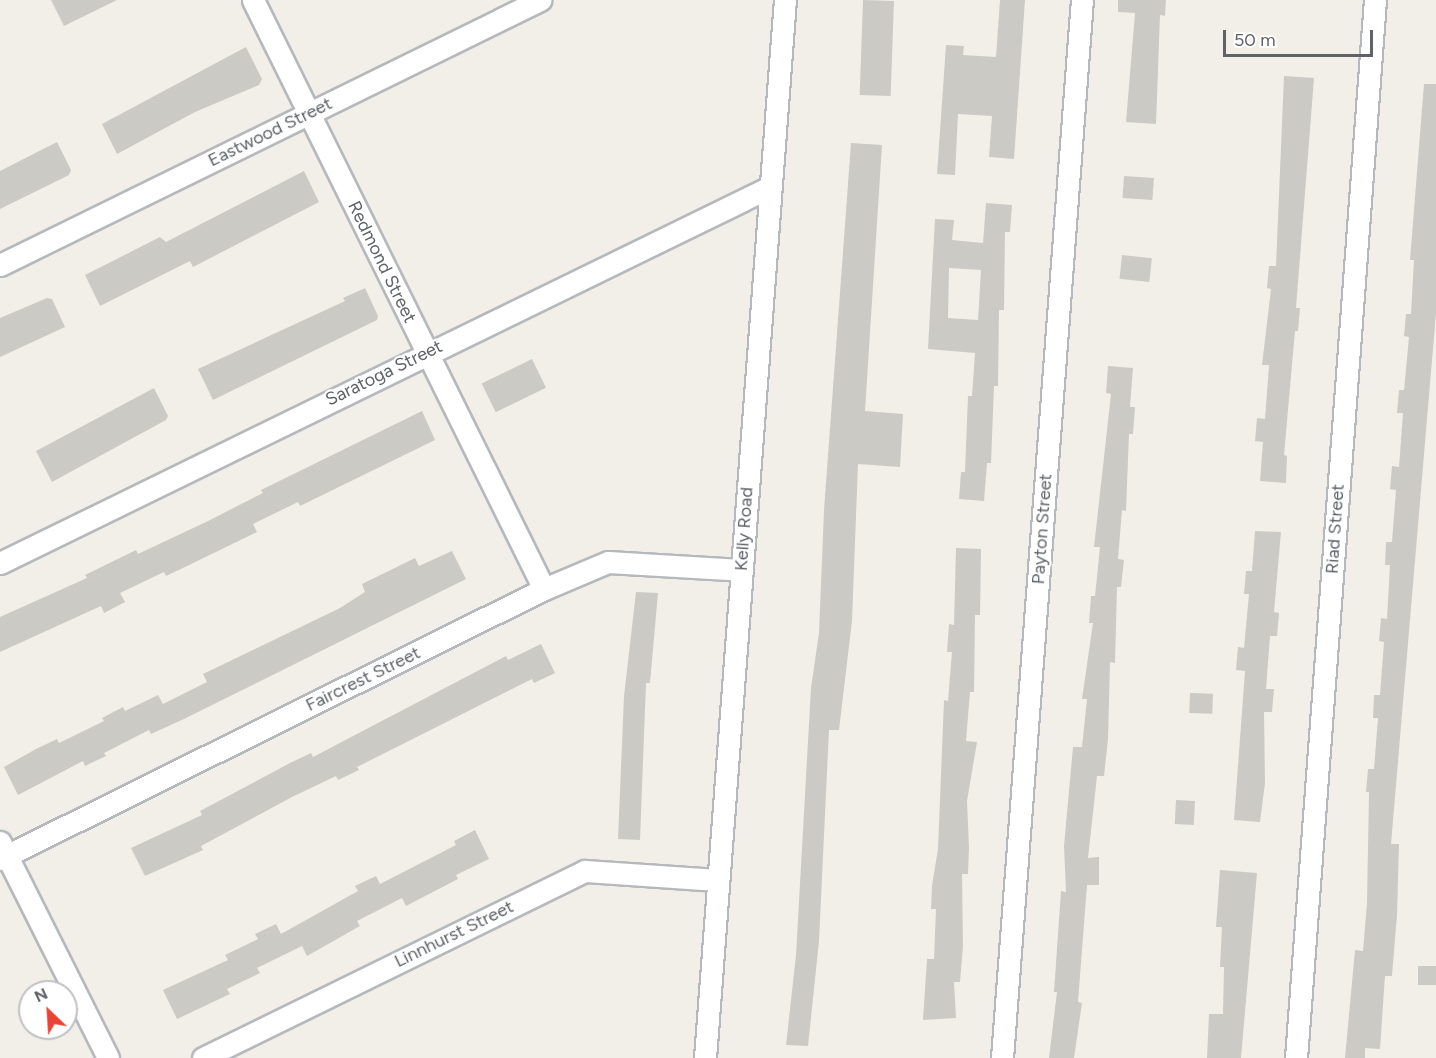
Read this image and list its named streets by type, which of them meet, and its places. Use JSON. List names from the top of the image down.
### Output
{
  "streets": {
    "street": [
      "Eastwood Street",
      "Redmond Street",
      "Saratoga Street",
      "Kelly Road",
      "Payton Street",
      "Riad Street",
      "Faircrest Street",
      "Linnhurst Street"
    ]
  },
  "crossings": [
    ["Eastwood Street", "Redmond Street"],
    ["Redmond Street", "Saratoga Street"],
    ["Redmond Street", "Faircrest Street"],
    ["Saratoga Street", "Kelly Road"],
    ["Kelly Road", "Faircrest Street"],
    ["Kelly Road", "Linnhurst Street"]
  ],
  "scale_bar": "50 m",
  "north": "top left"
}
